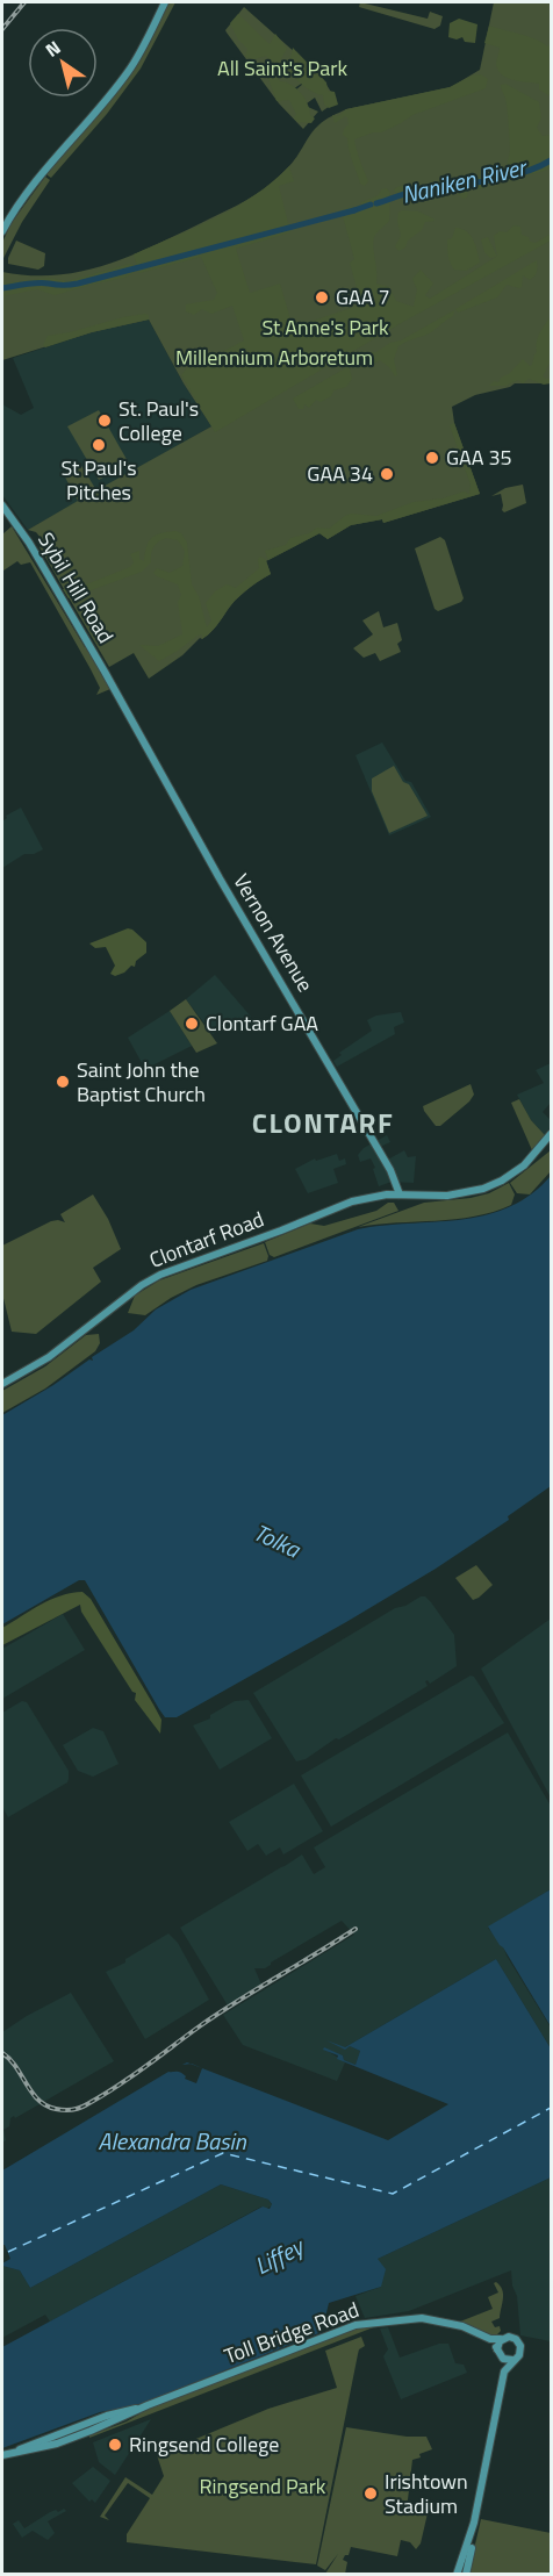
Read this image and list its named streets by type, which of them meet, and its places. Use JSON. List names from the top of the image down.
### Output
{
  "streets": {
    "main road": [
      "Sybil Hill Road",
      "Vernon Avenue",
      "Clontarf Road",
      "Toll Bridge Road"
    ]
  },
  "crossings": [
    ["Sybil Hill Road", "Vernon Avenue"],
    ["Vernon Avenue", "Clontarf Road"]
  ],
  "districts": ["CLONTARF"],
  "water": [
    "Naniken River",
    "Tolka",
    "Alexandra Basin",
    "Liffey"
  ],
  "parks": [
    "All Saint's Park",
    "St Anne's Park",
    "Millennium Arboretum",
    "Ringsend Park"
  ],
  "places": [
    "GAA 7",
    "St. Paul's College",
    "St Paul's Pitches",
    "GAA 35",
    "GAA 34",
    "Clontarf GAA",
    "Saint John the Baptist Church",
    "Ringsend College",
    "Irishtown Stadium"
  ],
  "north": "top left"
}
